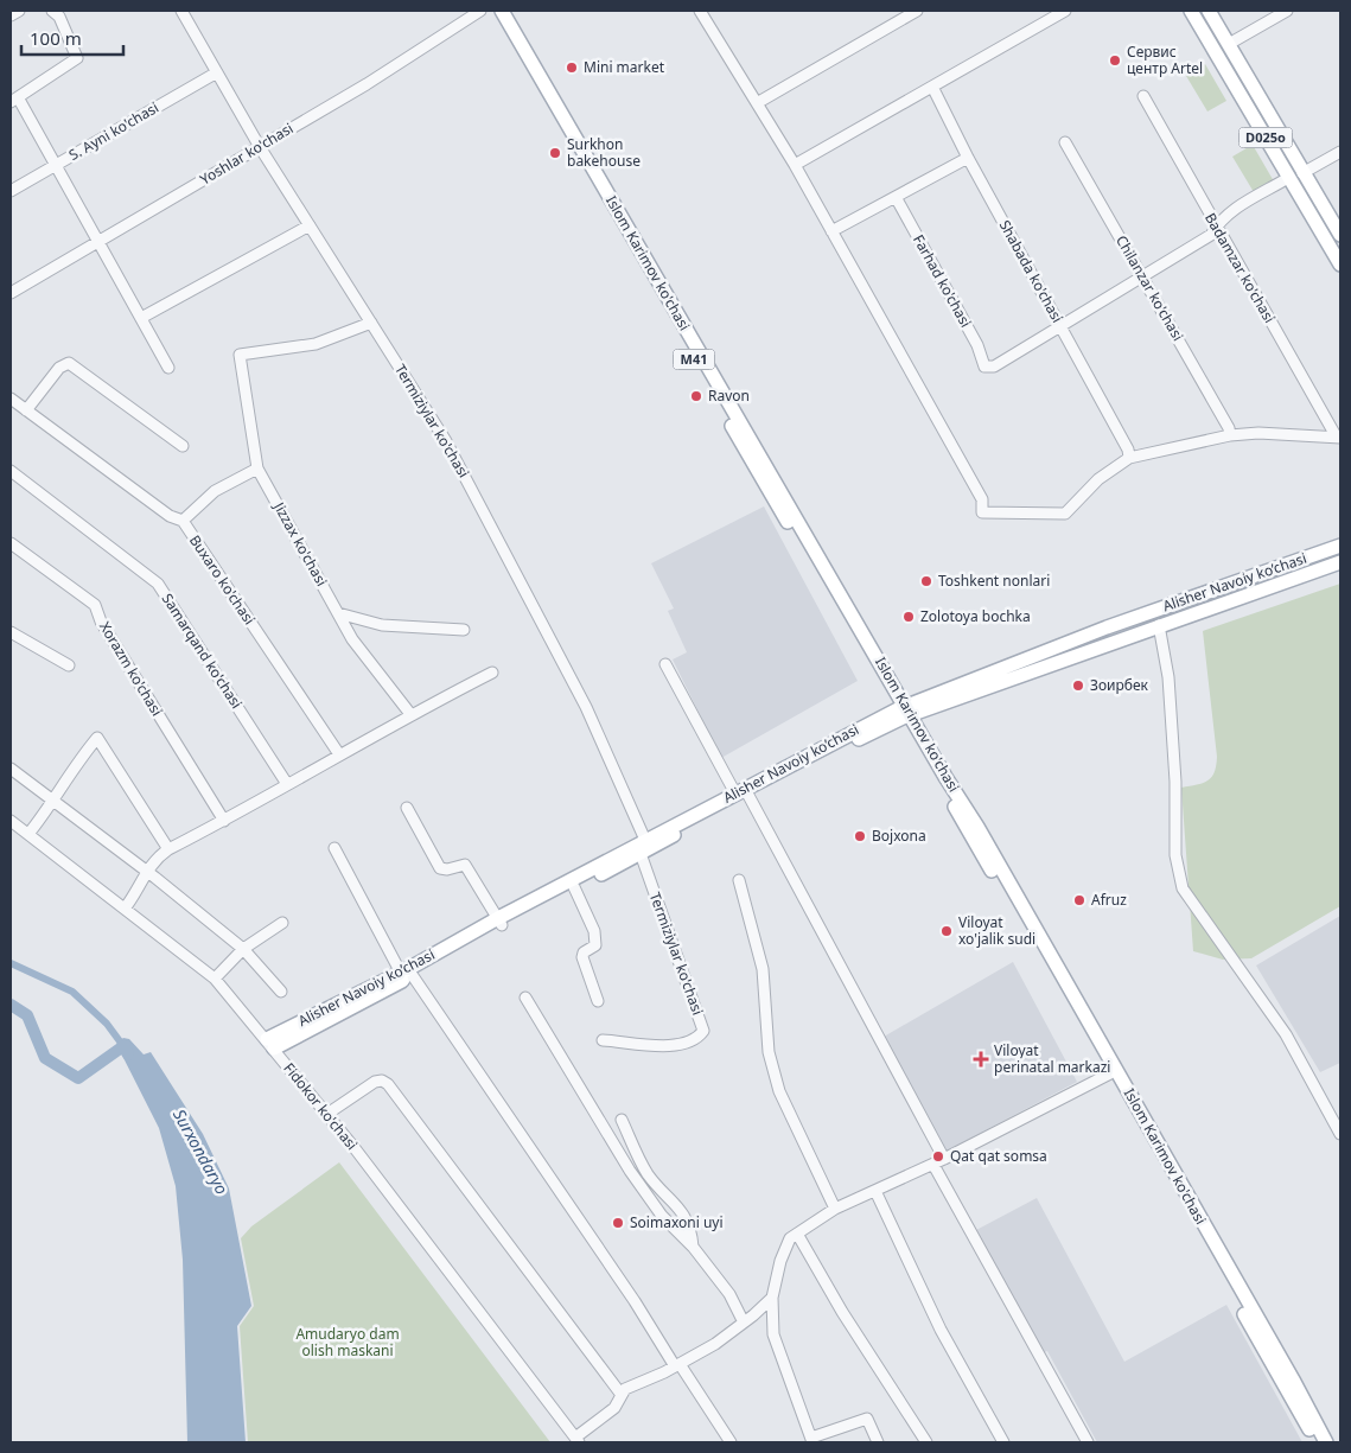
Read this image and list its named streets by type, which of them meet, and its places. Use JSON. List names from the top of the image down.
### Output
{
  "streets": {
    "main road": [
      "D025o",
      "Islom Karimov ko'chasi",
      "M41",
      "Alisher Navoiy ko’chasi"
    ],
    "street": [
      "S. Ayni ko'chasi",
      "Yoshlar ko'chasi",
      "Badamzar ko'chasi",
      "Shabada ko'chasi",
      "Farhad ko'chasi",
      "Chilanzar ko'chasi",
      "Termiziylar ko'chasi",
      "Jizzax ko'chasi",
      "Buxaro ko'chasi",
      "Samarqand ko'chasi",
      "Xorazm ko'chasi",
      "Fidokor ko'chasi"
    ]
  },
  "crossings": [
    ["S. Ayni ko'chasi", "Termiziylar ko'chasi"],
    ["Yoshlar ko'chasi", "Termiziylar ko'chasi"],
    ["Islom Karimov ko'chasi", "Alisher Navoiy ko’chasi"],
    ["Shabada ko'chasi", "Farhad ko'chasi"],
    ["Termiziylar ko'chasi", "Jizzax ko'chasi"],
    ["Termiziylar ko'chasi", "Alisher Navoiy ko’chasi"],
    ["Alisher Navoiy ko’chasi", "Fidokor ko'chasi"]
  ],
  "water": ["Surxondaryo"],
  "parks": ["Amudaryo dam olish maskani"],
  "places": {
    "other": [
      "Сервис центр Artel",
      "Mini market",
      "Surkhon bakehouse",
      "Ravon",
      "Toshkent nonlari",
      "Zolotoya bochka",
      "Зоирбек",
      "Bojxona",
      "Afruz",
      "Viloyat xo'jalik sudi",
      "Qat qat somsa",
      "Soimaxoni uyi"
    ],
    "health": ["Viloyat perinatal markazi"]
  },
  "scale_bar": "100 m"
}
